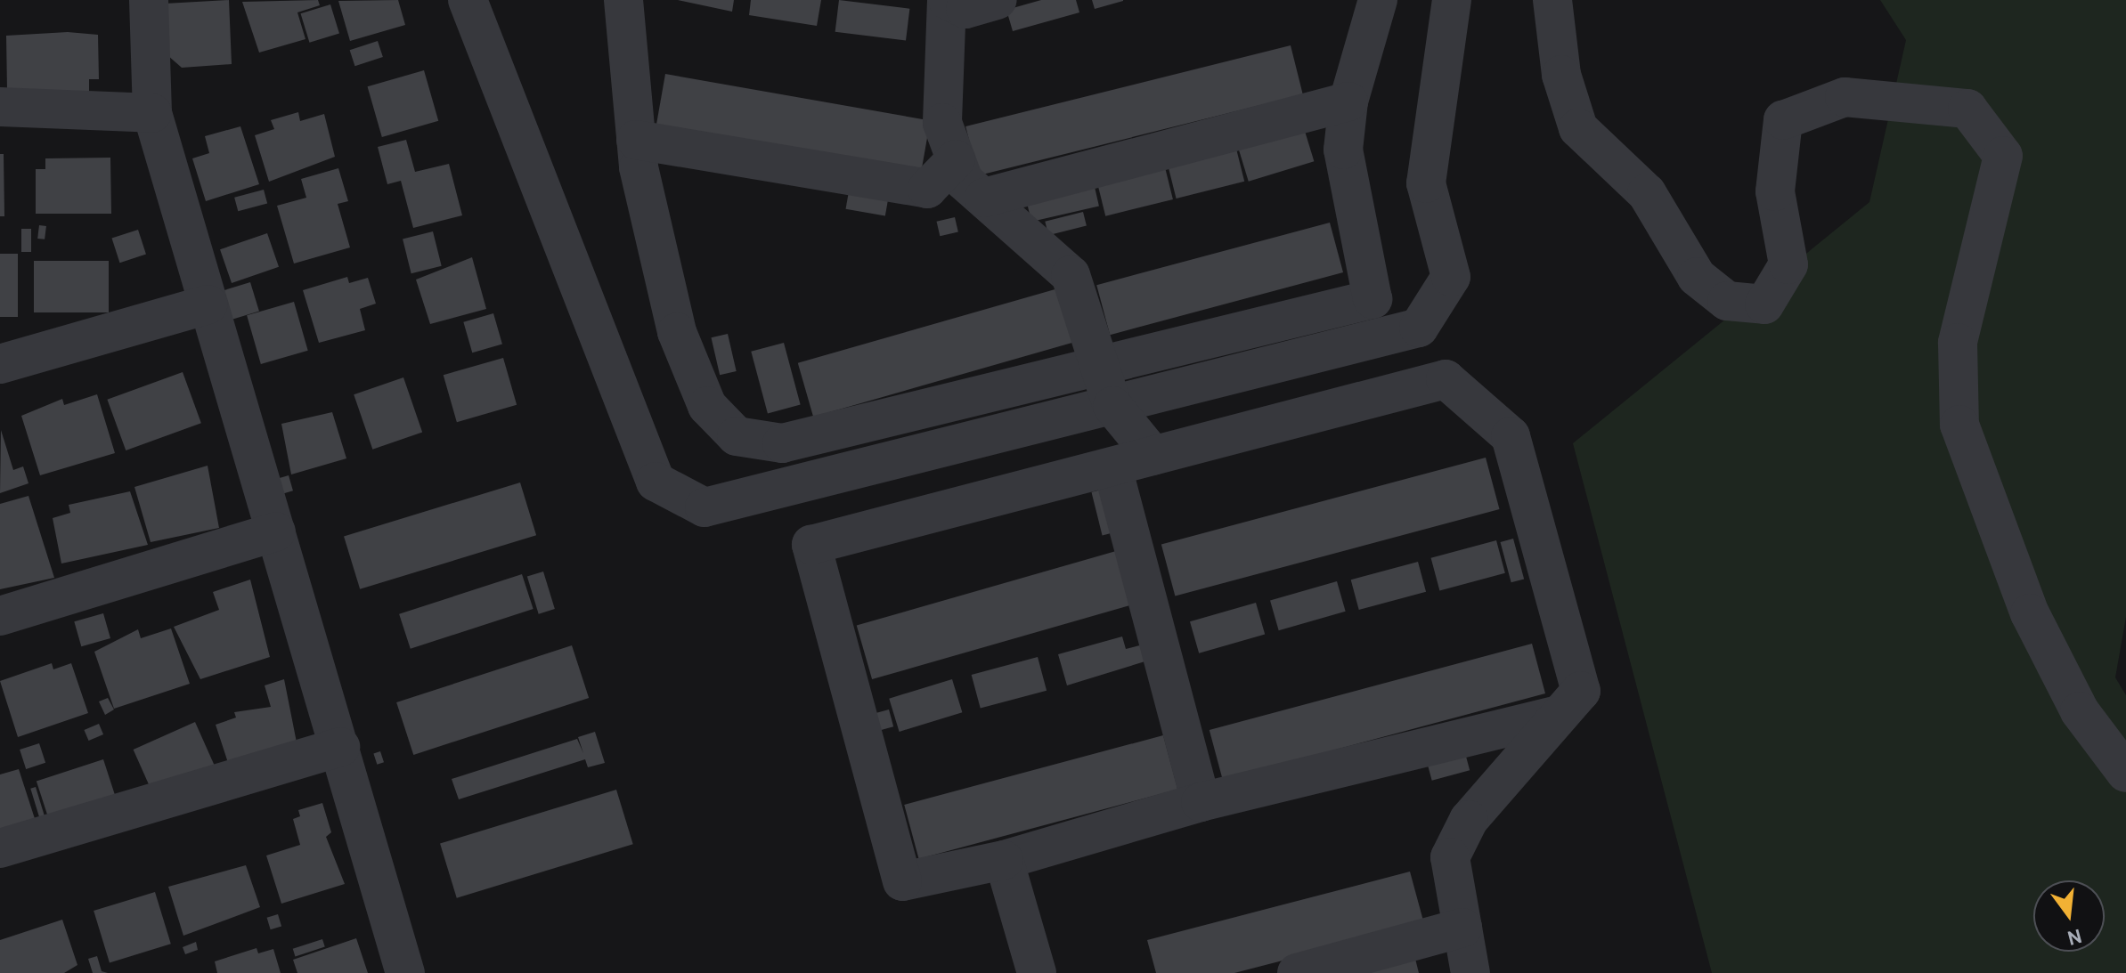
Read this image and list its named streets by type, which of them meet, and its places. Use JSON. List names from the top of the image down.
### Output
{
  "north": "bottom"
}
